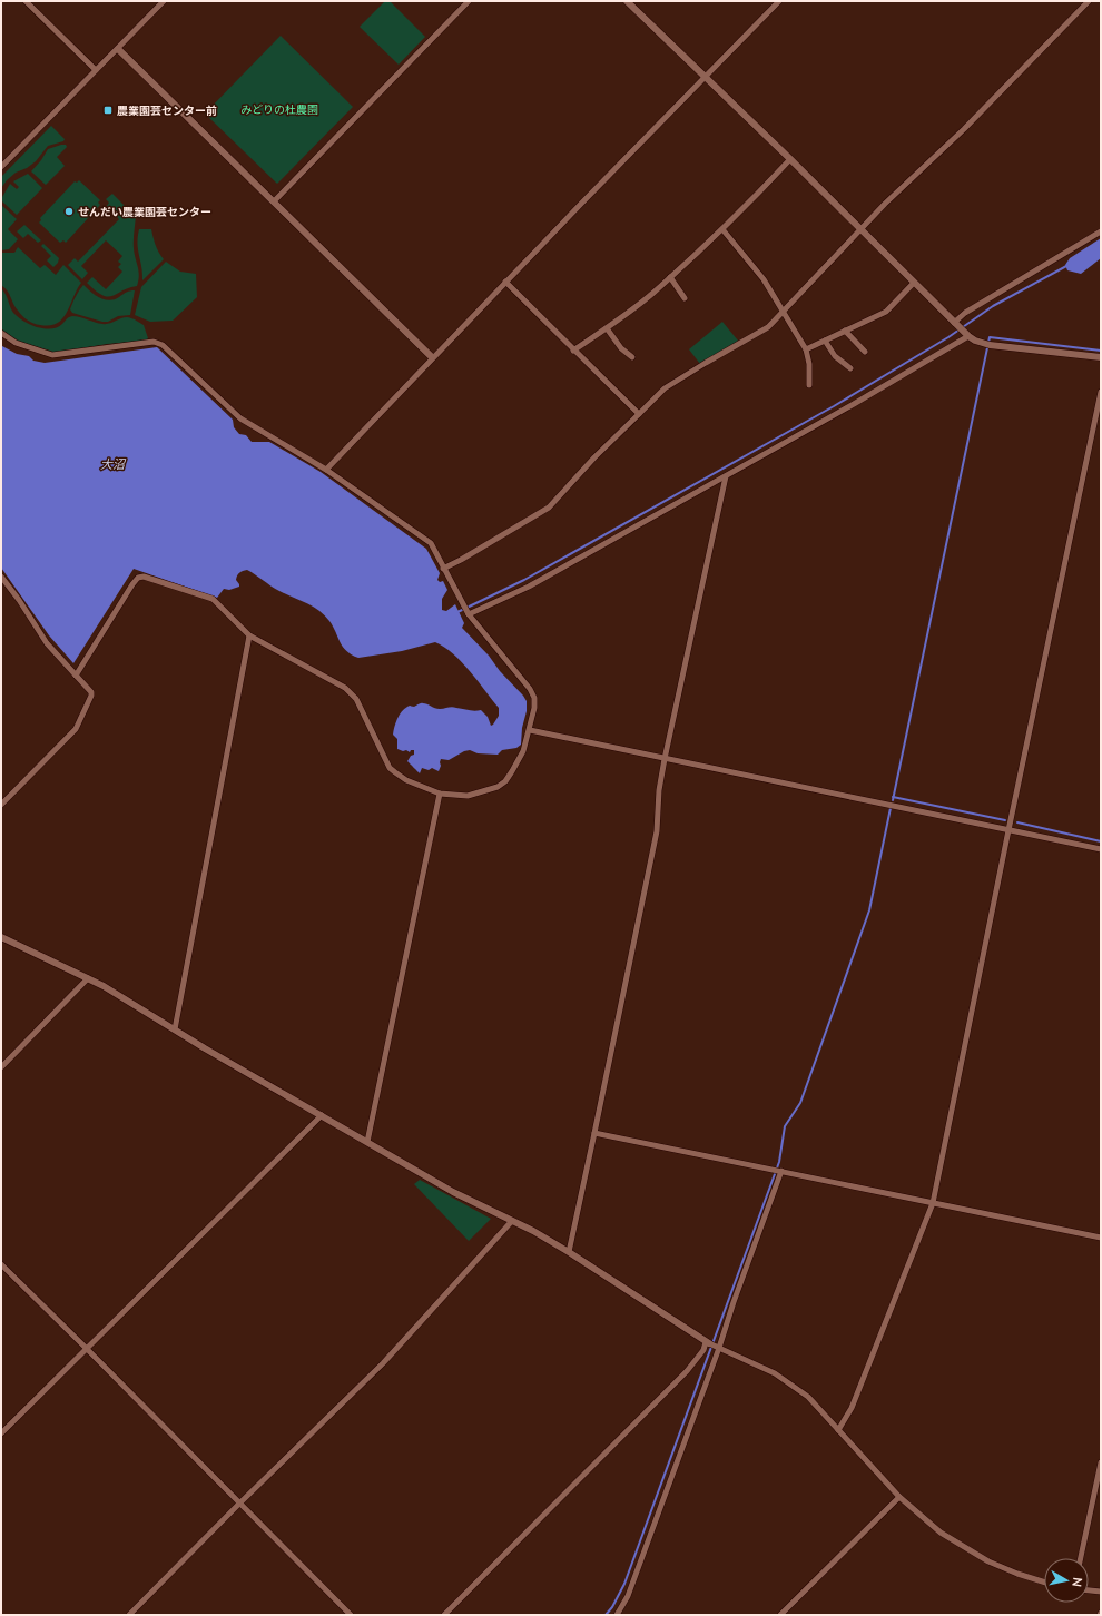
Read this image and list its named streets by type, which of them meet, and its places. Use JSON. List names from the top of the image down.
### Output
{
  "water": ["大沼"],
  "parks": ["みどりの杜農園"],
  "places": {
    "transit": ["農業園芸センター前"],
    "other": ["せんだい農業園芸センター"]
  },
  "north": "right"
}
